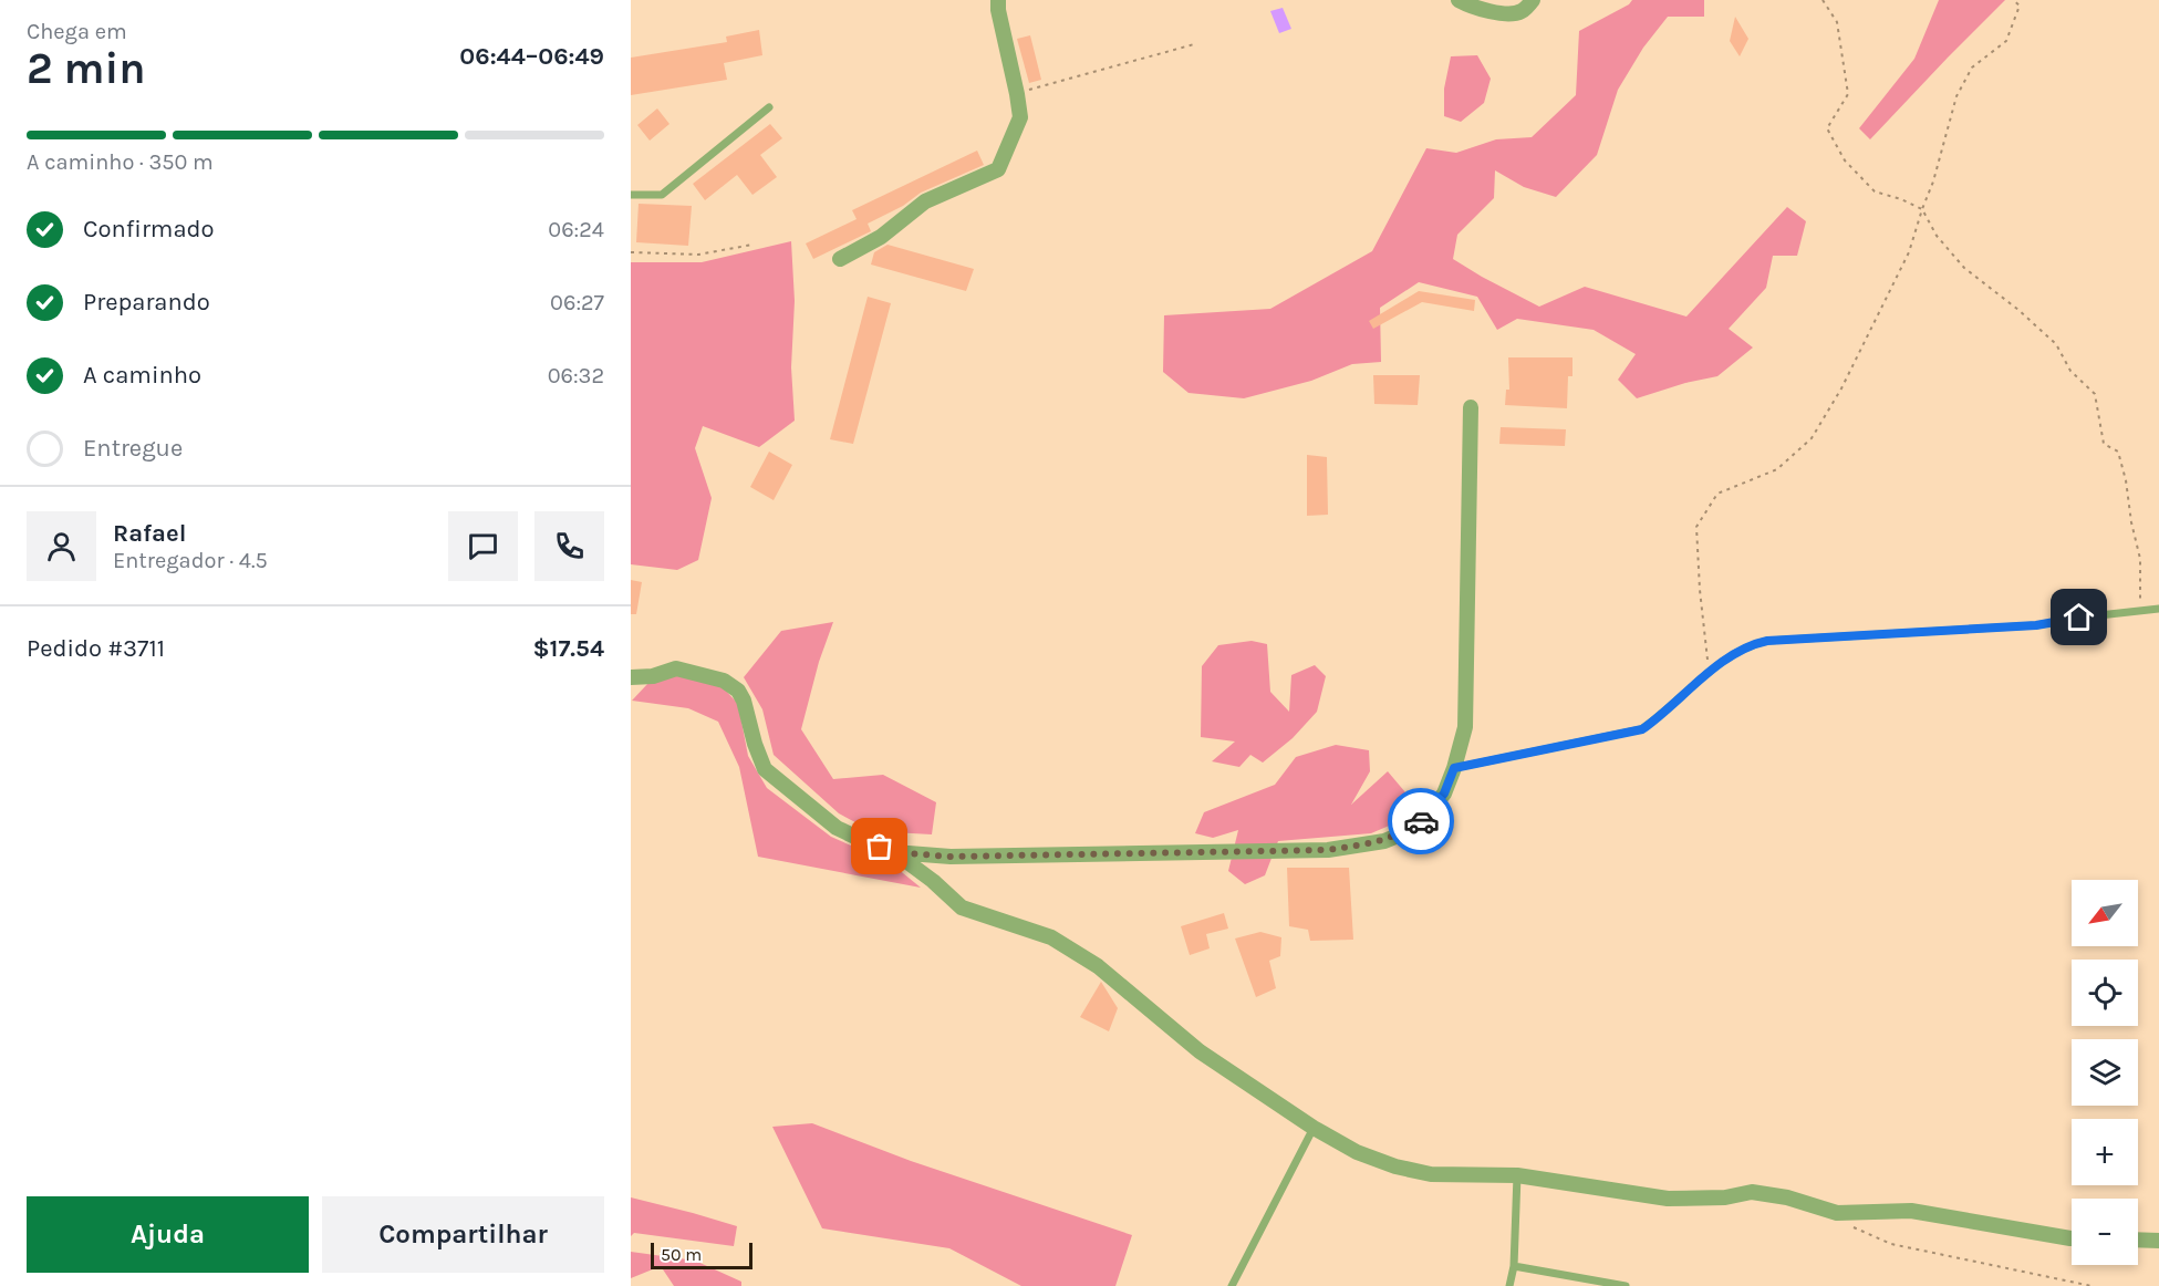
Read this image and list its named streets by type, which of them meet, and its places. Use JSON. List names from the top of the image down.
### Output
{
  "scale_bar": "50 m",
  "north": "bottom left",
  "page": {
    "heading": ["2 min", "Chega em", "06:44–06:49"],
    "panel": [
      "Rafael",
      "Entregador · 4.5",
      "Pedido #3711",
      "$17.54"
    ],
    "bar": "A caminho · 350 m",
    "list": [
      ["Confirmado", "06:24"],
      ["Preparando", "06:27"],
      ["A caminho", "06:32"],
      "Entregue"
    ],
    "map_buttons": ["+", "−"],
    "buttons": ["Ajuda", "Compartilhar"],
    "scale": "50 m"
  }
}
